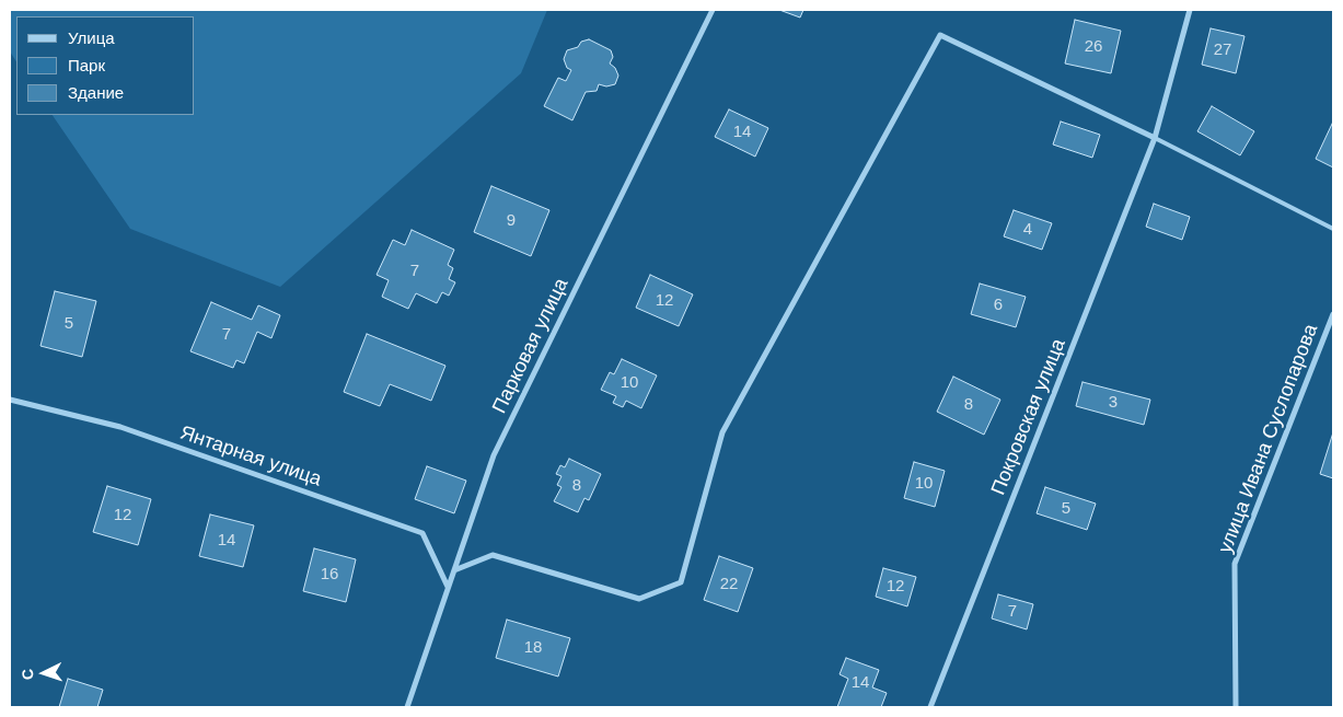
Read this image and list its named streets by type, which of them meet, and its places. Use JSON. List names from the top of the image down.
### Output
{
  "streets": {
    "street": [
      "Парковая улица",
      "Покровская улица",
      "улица Ивана Суслопарова",
      "Янтарная улица"
    ]
  },
  "crossings": [
    ["Парковая улица", "Янтарная улица"]
  ],
  "house_numbers": [
    "26",
    "27",
    "14",
    "9",
    "4",
    "7",
    "12",
    "6",
    "5",
    "7",
    "10",
    "3",
    "8",
    "10",
    "8",
    "5",
    "12",
    "14",
    "16",
    "22",
    "12",
    "7",
    "18",
    "14"
  ],
  "legend": ["Улица", "Парк", "Здание"],
  "north": "left"
}
